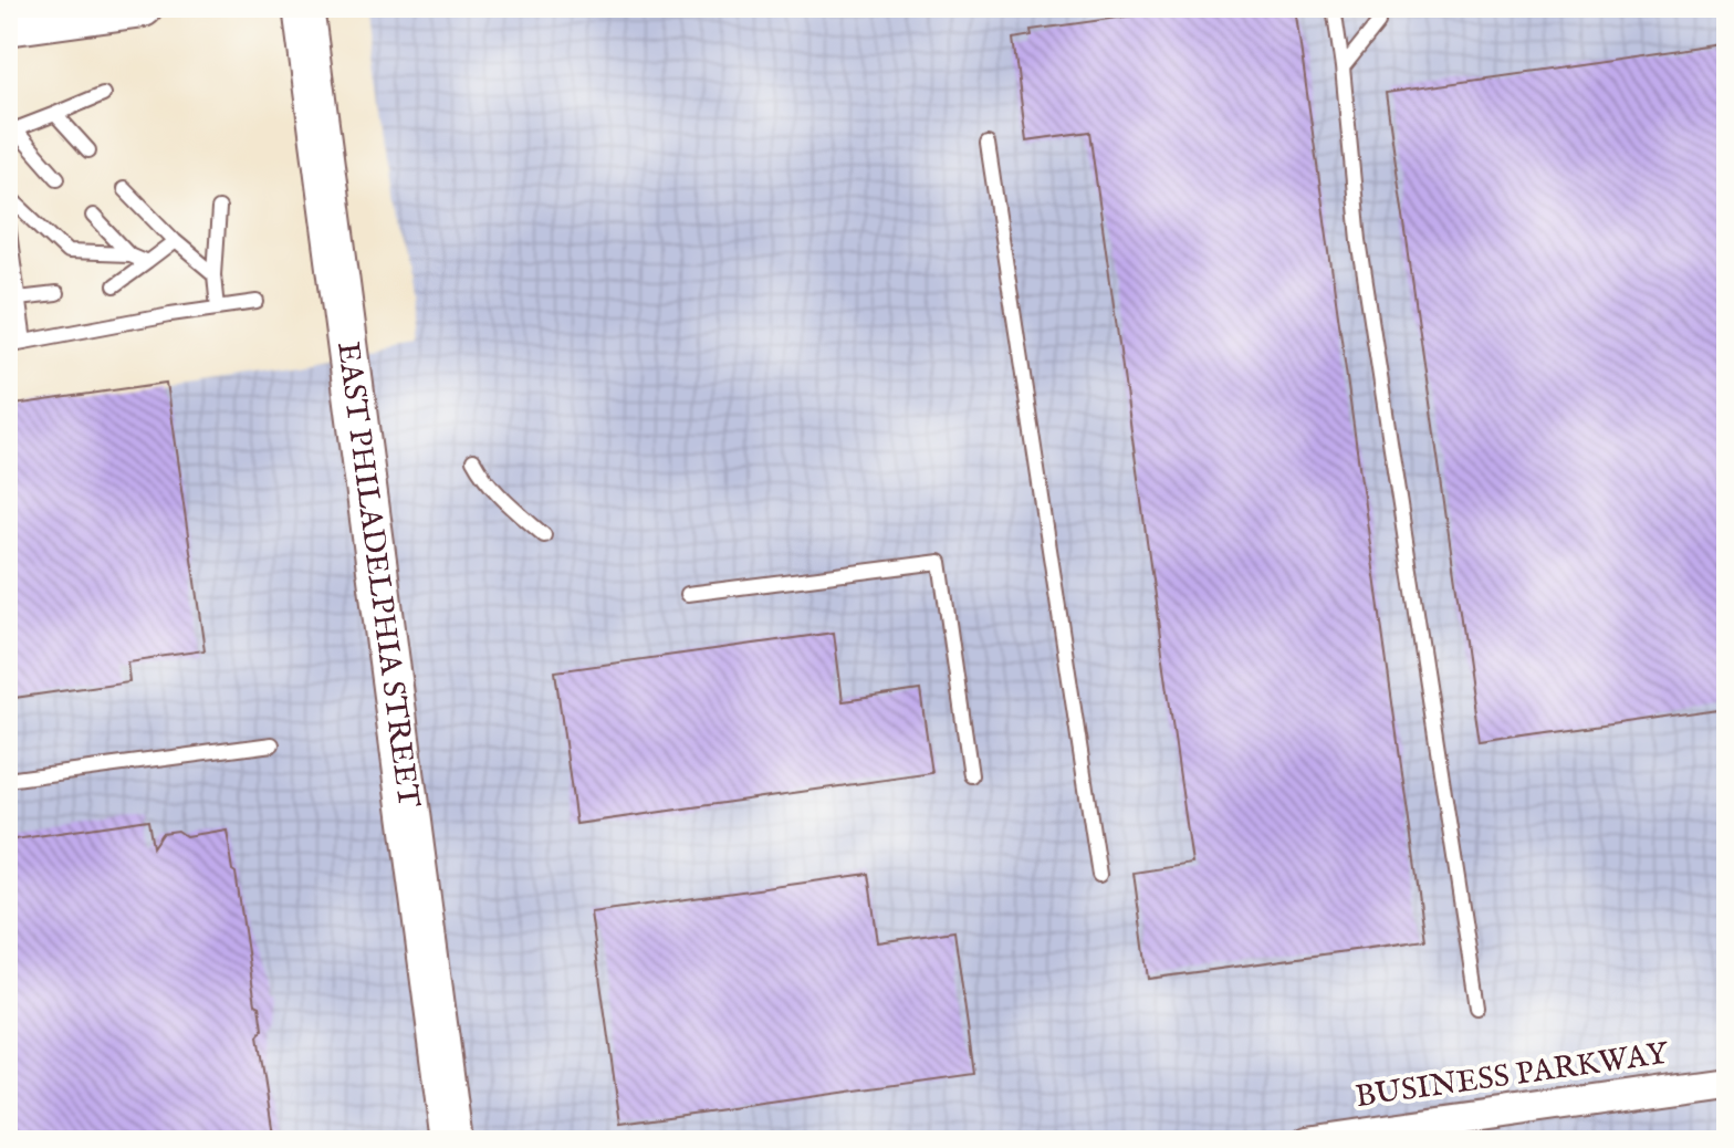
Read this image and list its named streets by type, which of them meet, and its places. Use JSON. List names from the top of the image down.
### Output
{
  "streets": {
    "street": ["EAST PHILADELPHIA STREET", "BUSINESS PARKWAY"]
  }
}
